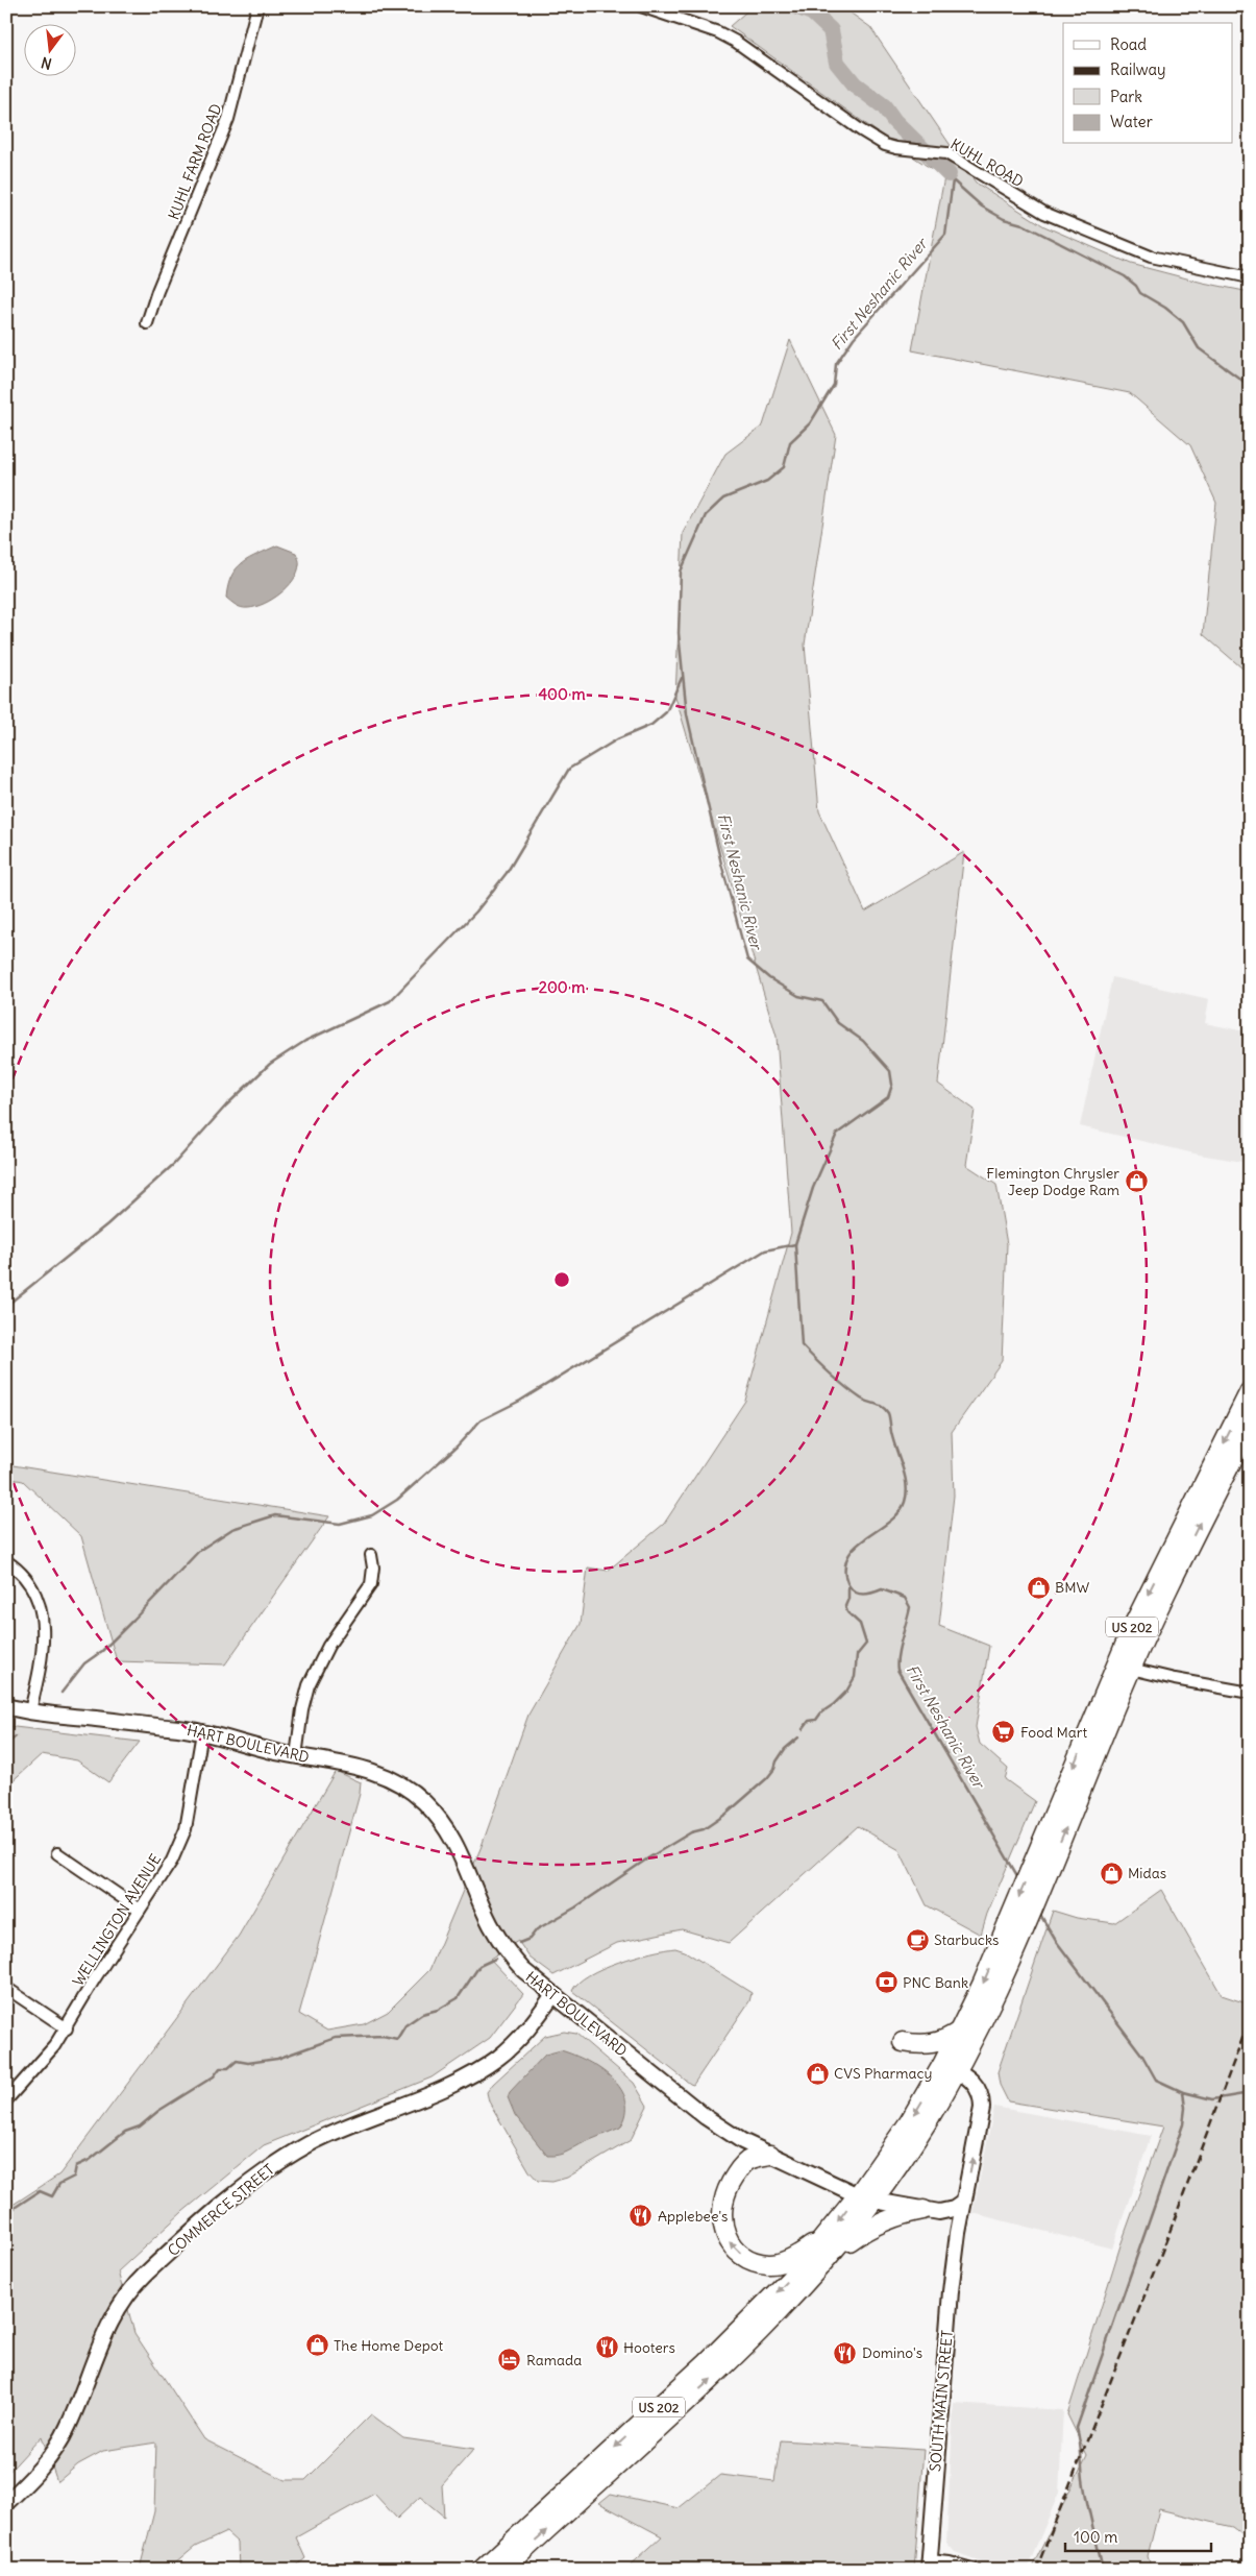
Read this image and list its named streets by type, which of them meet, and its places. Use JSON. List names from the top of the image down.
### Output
{
  "streets": {
    "highway": ["US 202"],
    "street": [
      "KUHL FARM ROAD",
      "KUHL ROAD",
      "HART BOULEVARD",
      "WELLINGTON AVENUE",
      "COMMERCE STREET",
      "SOUTH MAIN STREET"
    ]
  },
  "crossings": [
    ["US 202", "HART BOULEVARD"],
    ["US 202", "SOUTH MAIN STREET"],
    ["HART BOULEVARD", "WELLINGTON AVENUE"],
    ["HART BOULEVARD", "COMMERCE STREET"]
  ],
  "water": ["First Neshanic River"],
  "places": {
    "shop": [
      "Flemington Chrysler Jeep Dodge Ram",
      "BMW",
      "Midas",
      "CVS Pharmacy",
      "The Home Depot"
    ],
    "supermarket": ["Food Mart"],
    "cafe": ["Starbucks"],
    "bank": ["PNC Bank"],
    "restaurant": ["Applebee's", "Hooters", "Domino's"],
    "hotel": ["Ramada"]
  },
  "legend": [
    "Road",
    "Railway",
    "Park",
    "Water"
  ],
  "scale_bar": "100 m",
  "north": "bottom",
  "rings": ["400 m", "200 m"]
}
